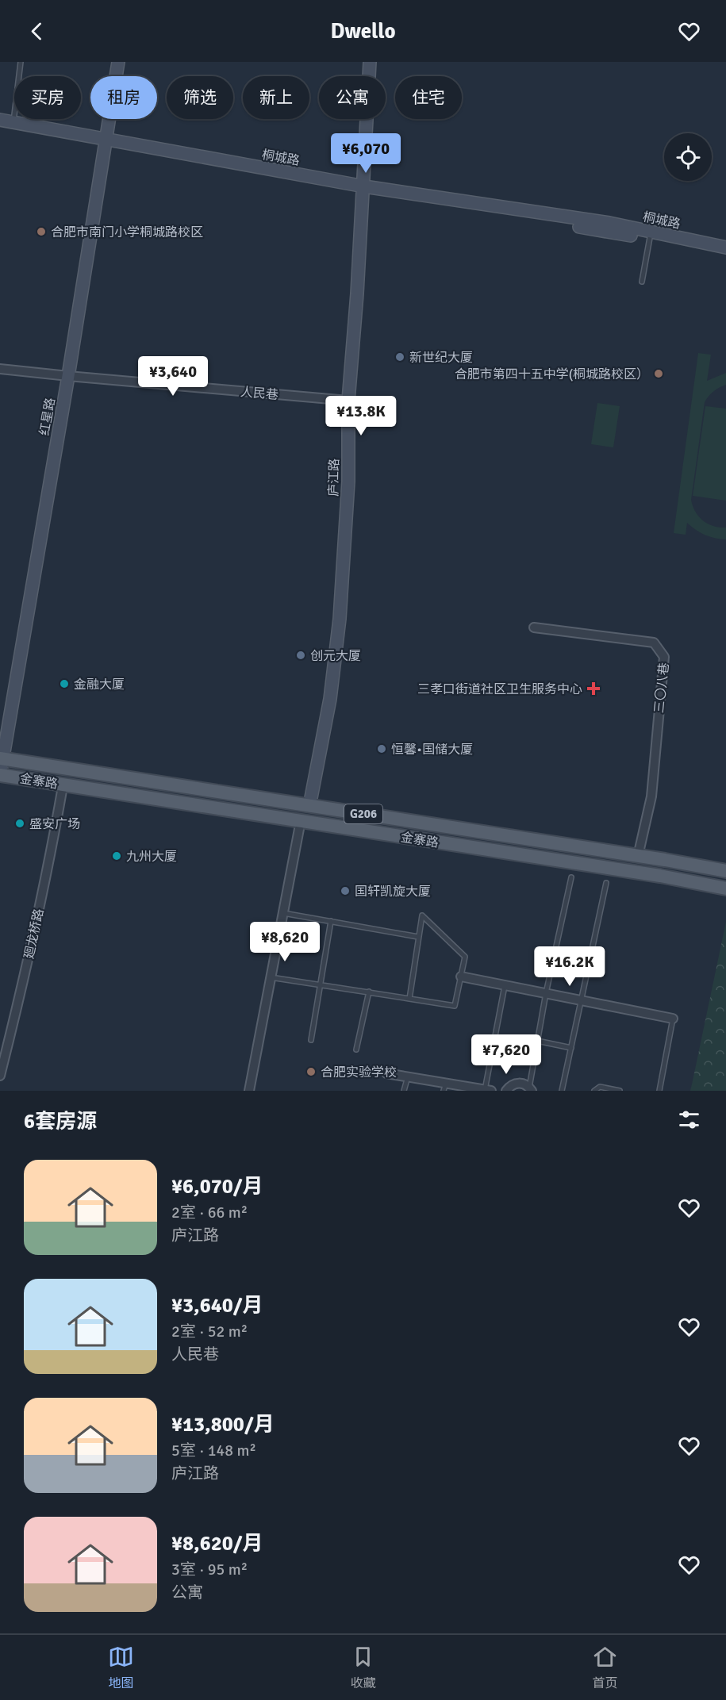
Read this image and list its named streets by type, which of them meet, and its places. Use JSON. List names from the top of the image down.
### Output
{
  "streets": {
    "main road": ["金寨路", "G206"],
    "street": [
      "桐城路",
      "人民巷",
      "红星路",
      "庐江路",
      "三〇八巷",
      "廻龙桥路"
    ]
  },
  "crossings": [
    ["桐城路", "红星路"],
    ["桐城路", "庐江路"],
    ["人民巷", "红星路"],
    ["人民巷", "庐江路"],
    ["红星路", "金寨路"],
    ["庐江路", "金寨路"],
    ["三〇八巷", "金寨路"]
  ],
  "places": {
    "other": [
      "合肥市南门小学桐城路校区",
      "新世纪大厦",
      "合肥市第四十五中学(桐城路校区）",
      "创元大厦",
      "金融大厦",
      "恒馨•国储大厦",
      "盛安广场",
      "九州大厦",
      "国轩凯旋大厦",
      "合肥实验学校"
    ],
    "health": ["三孝口街道社区卫生服务中心"]
  },
  "page": {
    "header": "Dwello",
    "chip": [
      "买房",
      "租房",
      "筛选",
      "新上",
      "公寓",
      "住宅"
    ],
    "price": [
      "¥6,070",
      "¥3,640",
      "¥13.8K",
      "¥8,620",
      "¥16.2K",
      "¥7,620"
    ],
    "heading": "6套房源",
    "list": [
      {
        "name": "¥6,070/月",
        "note": "2室 · 66 m² · 庐江路"
      },
      {
        "name": "¥3,640/月",
        "note": "2室 · 52 m² · 人民巷"
      },
      {
        "name": "¥13,800/月",
        "note": "5室 · 148 m² · 庐江路"
      },
      {
        "name": "¥8,620/月",
        "note": "3室 · 95 m² · 公寓"
      }
    ],
    "tabs": ["地图", "收藏", "首页"]
  }
}
